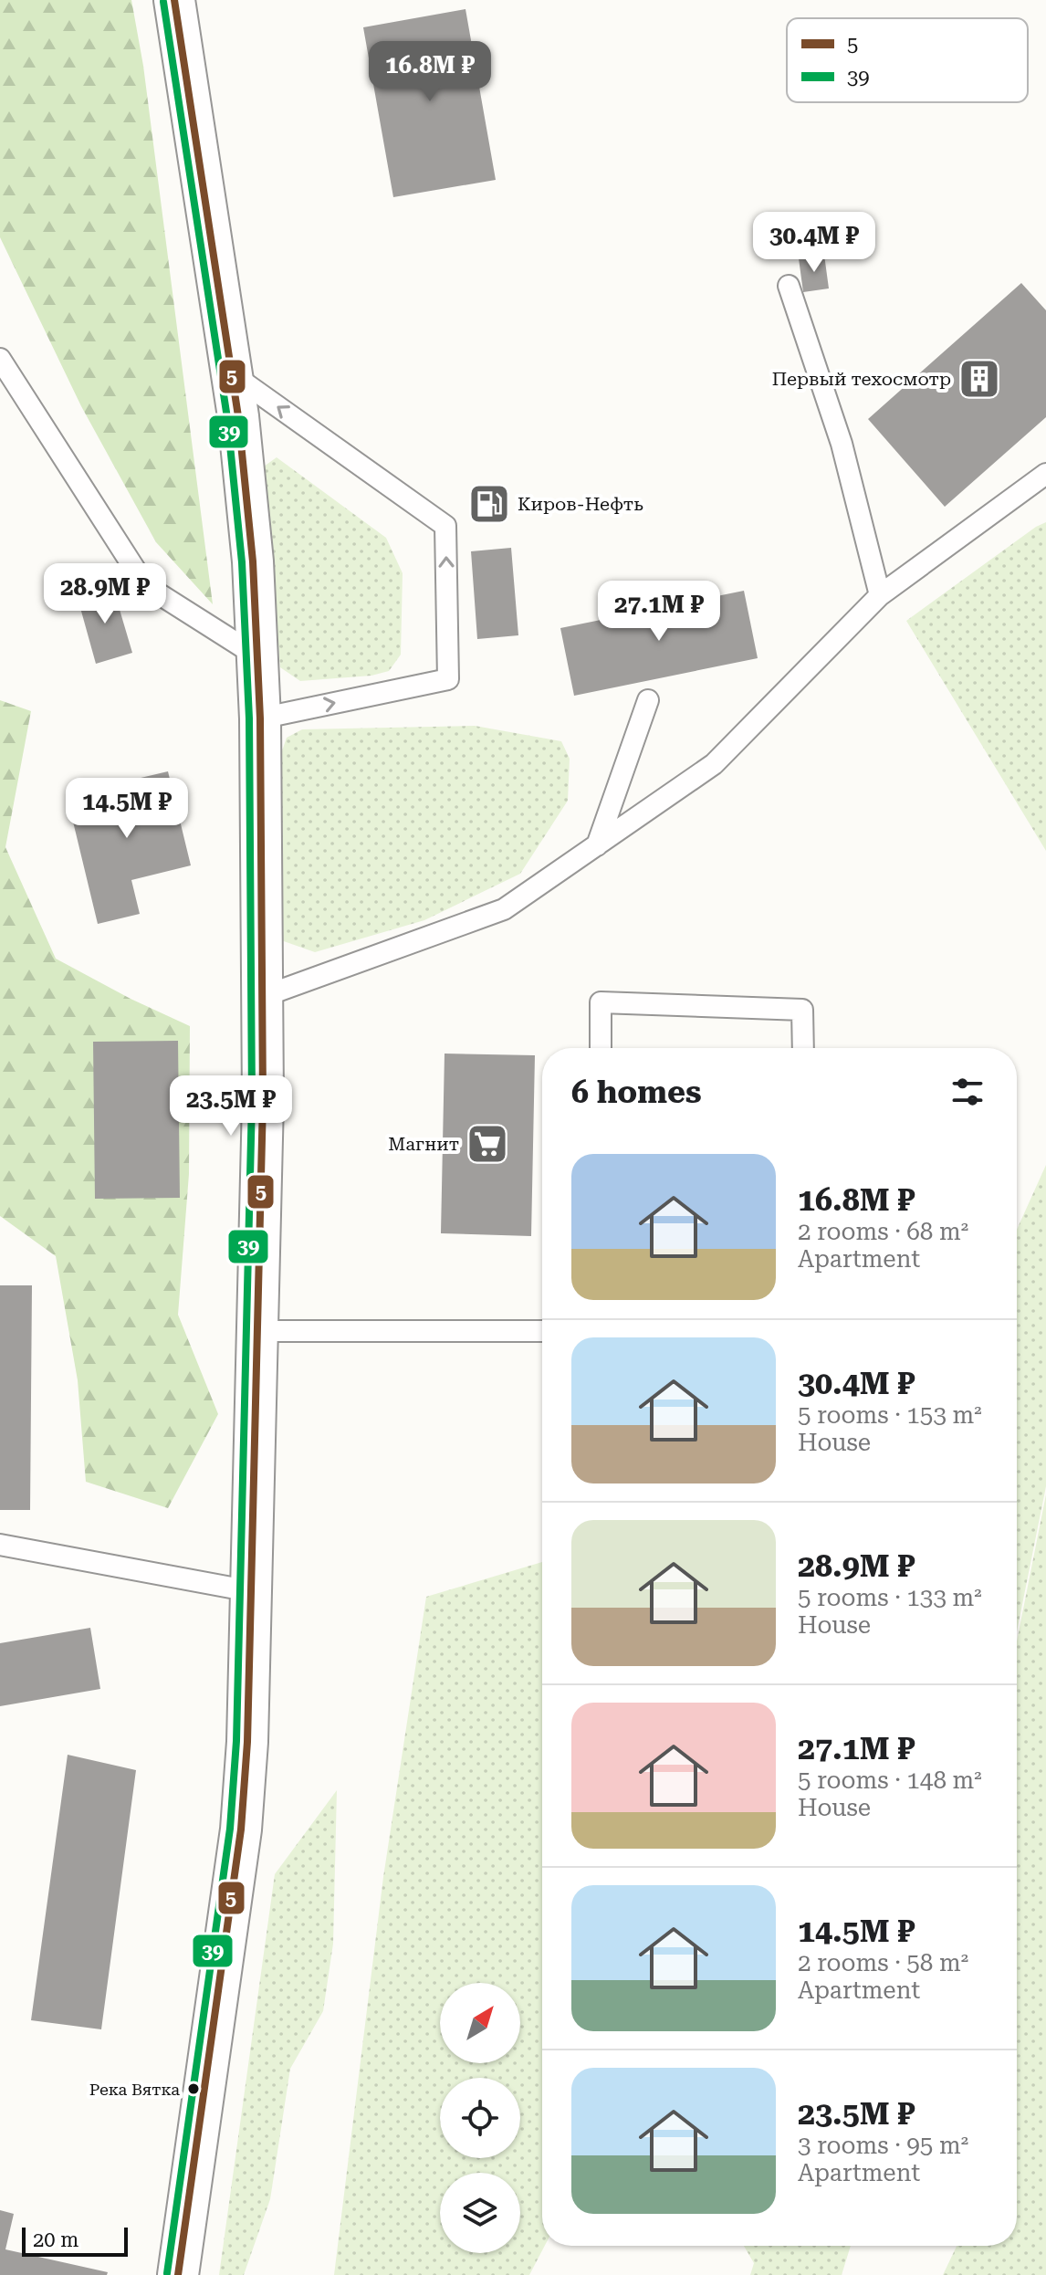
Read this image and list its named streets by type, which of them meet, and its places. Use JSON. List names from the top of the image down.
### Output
{
  "places": {
    "building": ["Первый техосмотр"],
    "fuel station": ["Киров-Нефть"],
    "supermarket": ["Магнит"],
    "other": ["Река Вятка"]
  },
  "lines": ["transit line 5", "transit line 39"],
  "legend": ["5", "39"],
  "scale_bar": "20 m",
  "north": "top right",
  "page": {
    "price": [
      "16.8M ₽",
      "30.4M ₽",
      "28.9M ₽",
      "27.1M ₽",
      "14.5M ₽",
      "23.5M ₽"
    ],
    "heading": "6 homes",
    "list": [
      {
        "name": "16.8M ₽",
        "note": "2 rooms · 68 m² · Apartment"
      },
      {
        "name": "30.4M ₽",
        "note": "5 rooms · 153 m² · House"
      },
      {
        "name": "28.9M ₽",
        "note": "5 rooms · 133 m² · House"
      },
      {
        "name": "27.1M ₽",
        "note": "5 rooms · 148 m² · House"
      },
      {
        "name": "14.5M ₽",
        "note": "2 rooms · 58 m² · Apartment"
      },
      {
        "name": "23.5M ₽",
        "note": "3 rooms · 95 m² · Apartment"
      }
    ],
    "scale": "20 m"
  }
}
